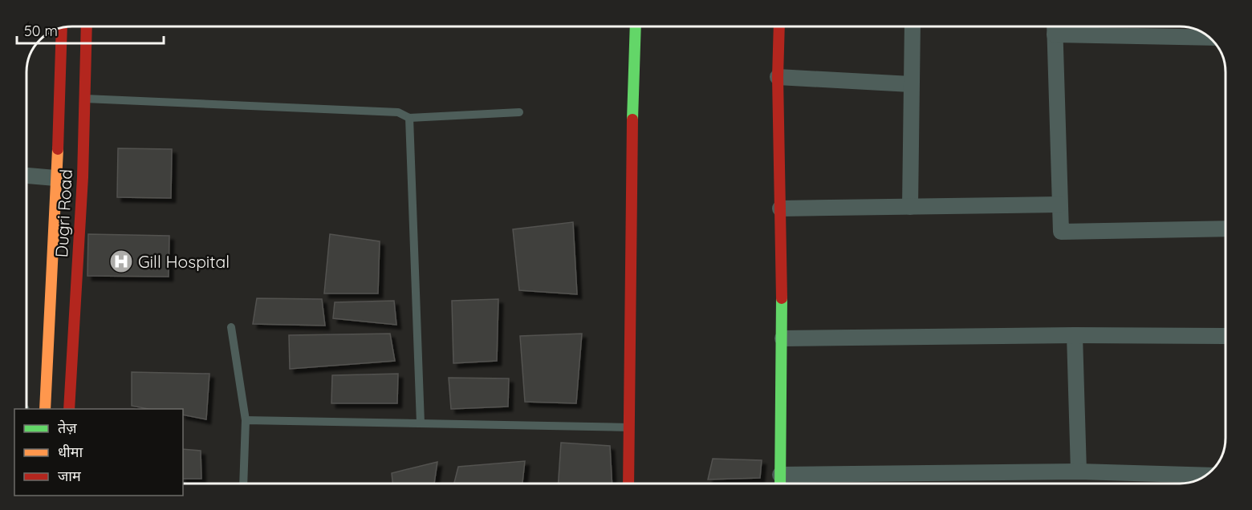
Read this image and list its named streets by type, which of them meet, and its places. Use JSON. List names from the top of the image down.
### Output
{
  "streets": {
    "street": ["Dugri Road"]
  },
  "places": {
    "hospital": ["Gill Hospital"]
  },
  "legend": ["तेज़", "धीमा", "जाम"],
  "scale_bar": "50 m"
}
